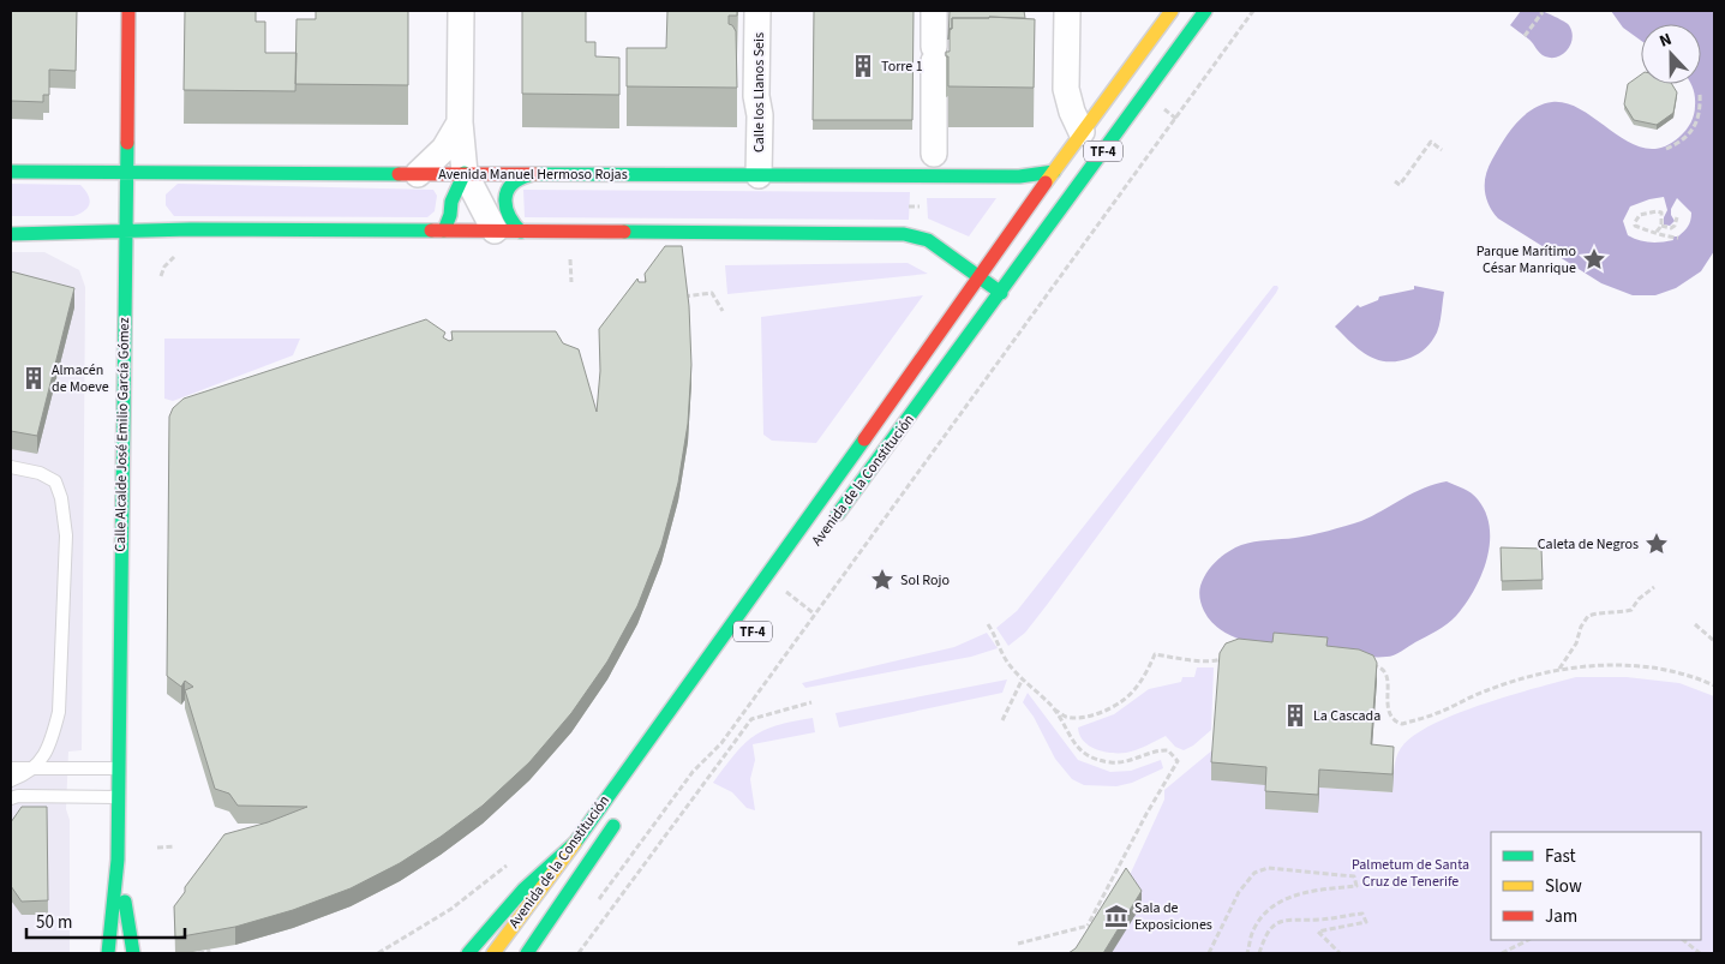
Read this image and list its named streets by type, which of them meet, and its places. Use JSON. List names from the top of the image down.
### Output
{
  "streets": {
    "main road": [
      "TF-4",
      "Avenida Manuel Hermoso Rojas",
      "Calle Alcalde José Emilio García Gómez",
      "Avenida de la Constitución"
    ],
    "street": ["Calle los Llanos Seis"]
  },
  "crossings": [
    ["Calle los Llanos Seis", "Avenida Manuel Hermoso Rojas"],
    ["Avenida Manuel Hermoso Rojas", "Calle Alcalde José Emilio García Gómez"],
    ["Avenida Manuel Hermoso Rojas", "Avenida de la Constitución"]
  ],
  "parks": ["Palmetum de Santa Cruz de Tenerife"],
  "places": {
    "building": ["Torre 1", "Almacén de Moeve", "La Cascada"],
    "place": ["Parque Marítimo César Manrique", "Caleta de Negros", "Sol Rojo"],
    "museum": ["Sala de Exposiciones"]
  },
  "legend": ["Fast", "Slow", "Jam"],
  "scale_bar": "50 m",
  "north": "top"
}
